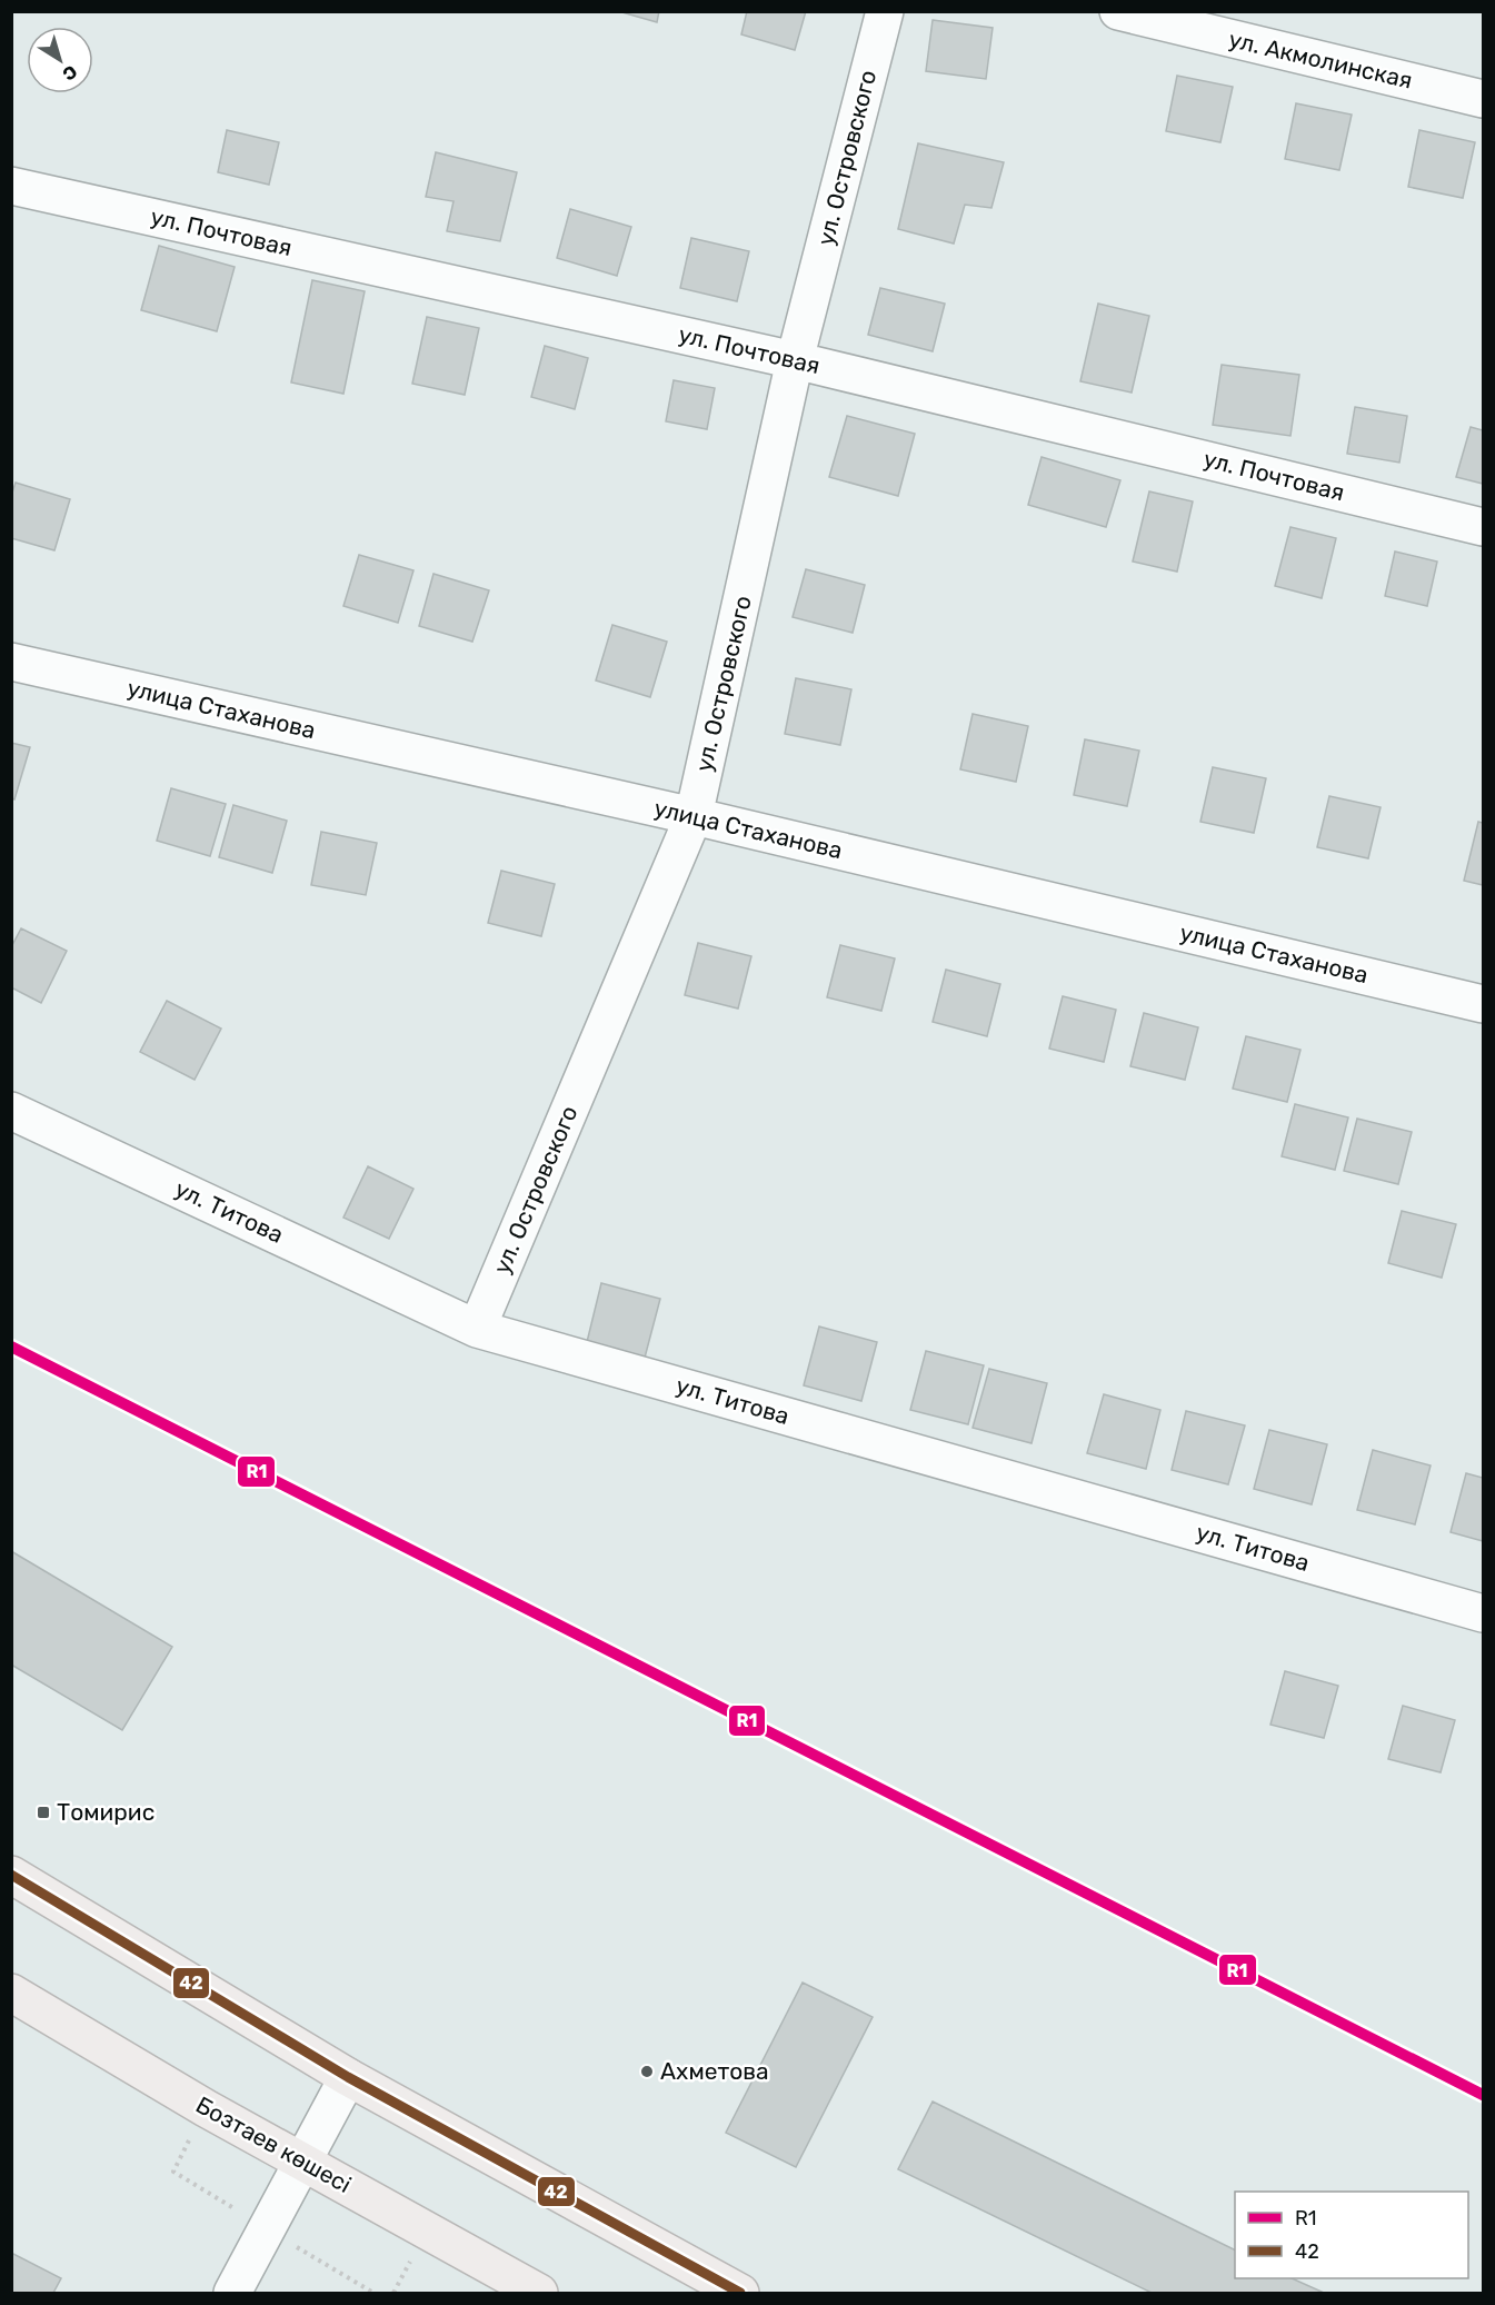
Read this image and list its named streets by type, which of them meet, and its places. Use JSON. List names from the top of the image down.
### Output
{
  "streets": {
    "highway": ["Бозтаев көшесі"],
    "street": [
      "ул. Акмолинская",
      "ул. Островского",
      "ул. Почтовая",
      "улица Стаханова",
      "ул. Титова"
    ]
  },
  "crossings": [
    ["ул. Островского", "ул. Почтовая"],
    ["ул. Островского", "улица Стаханова"],
    ["ул. Островского", "ул. Титова"]
  ],
  "places": {
    "transit": ["Томирис"],
    "other": ["Ахметова"]
  },
  "lines": ["transit line R1", "transit line 42"],
  "legend": ["R1", "42"],
  "north": "bottom right"
}
